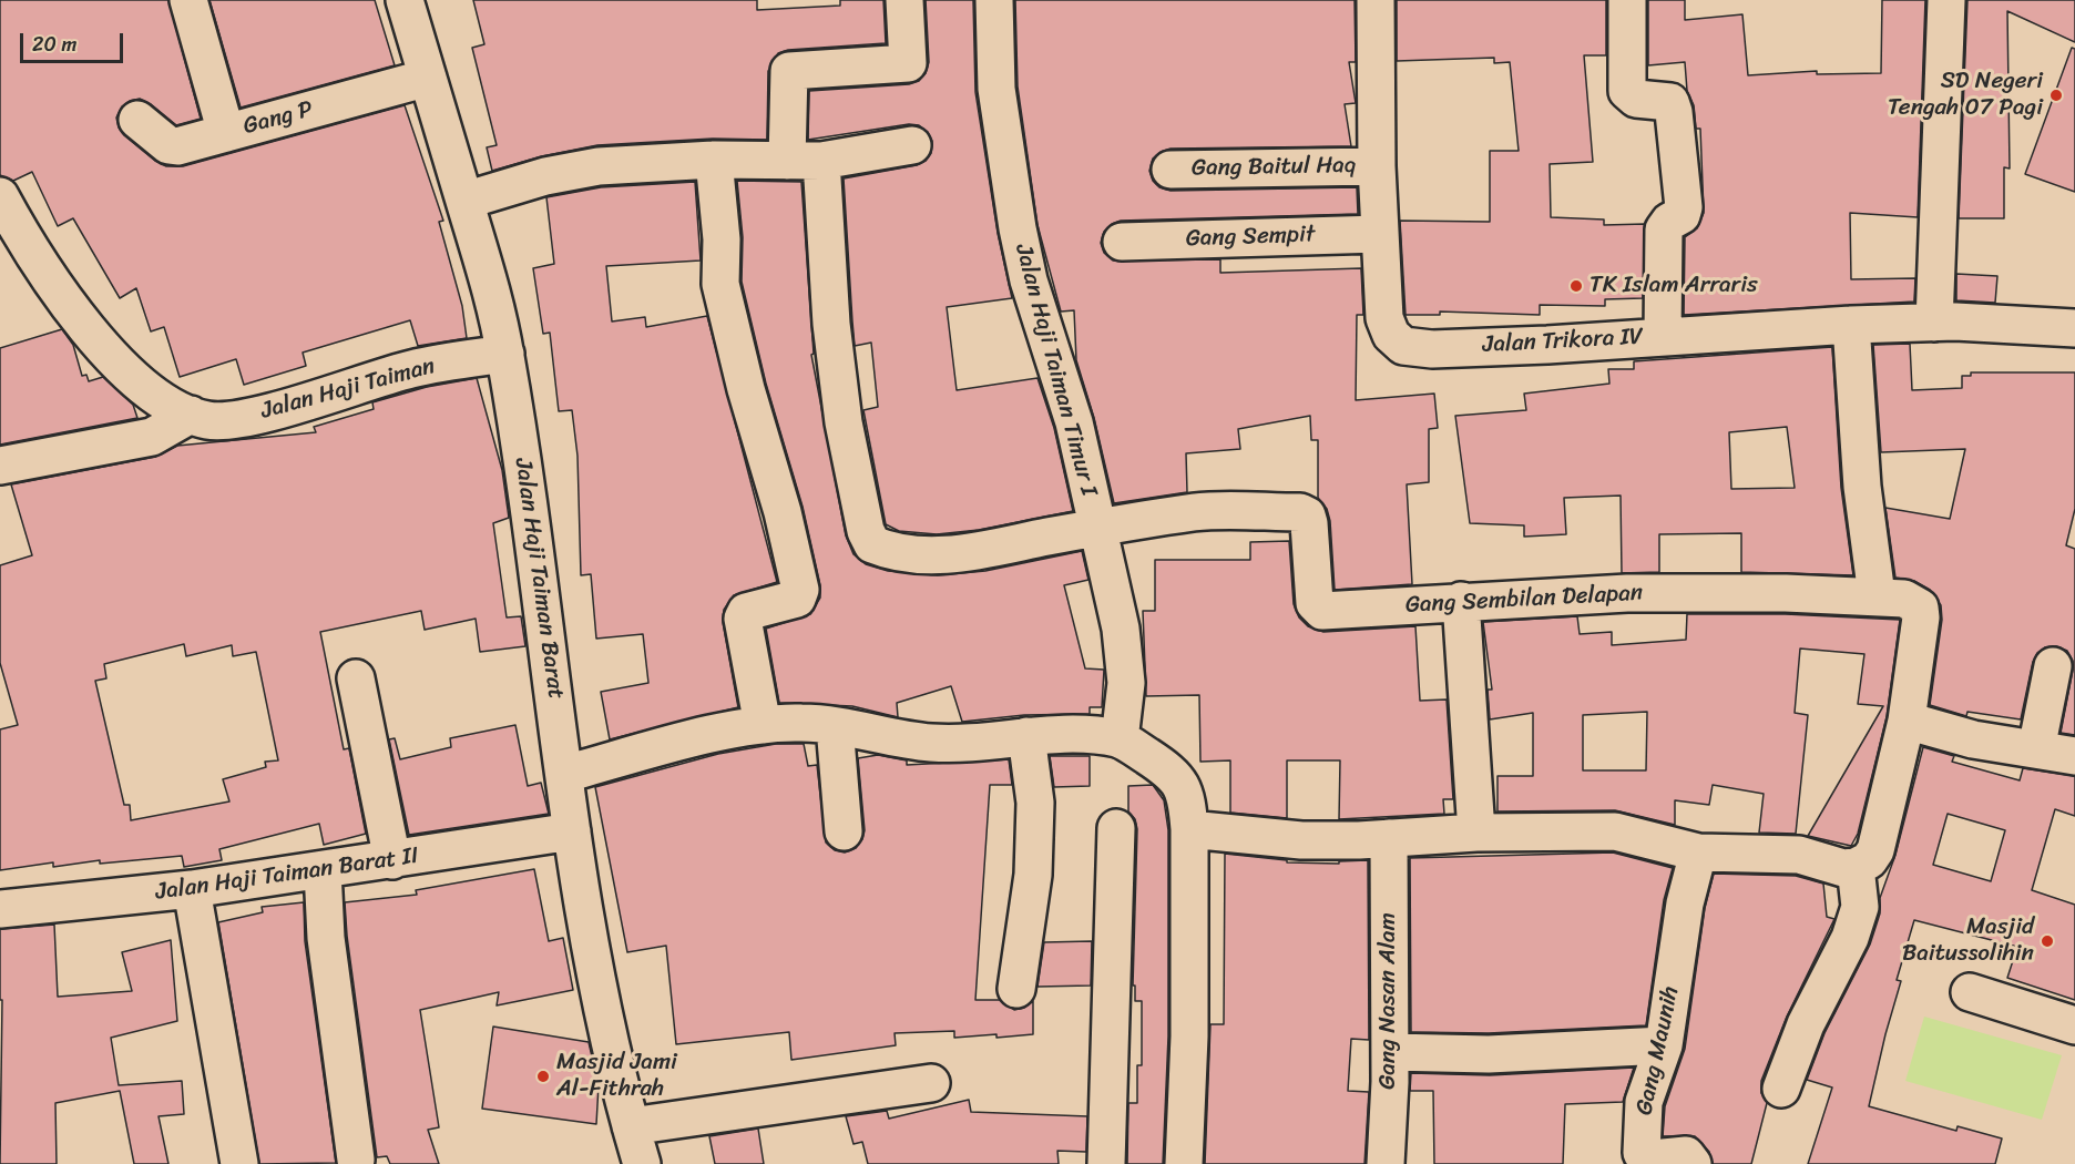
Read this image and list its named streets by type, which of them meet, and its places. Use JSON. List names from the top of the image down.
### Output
{
  "streets": {
    "street": [
      "Gang P",
      "Gang Baitul Haq",
      "Gang Sempit",
      "Jalan Trikora IV",
      "Jalan Haji Taiman Timur I",
      "Jalan Haji Taiman",
      "Jalan Haji Taiman Barat",
      "Gang Sembilan Delapan",
      "Jalan Haji Taiman Barat II",
      "Gang Nasan Alam",
      "Gang Maunih"
    ]
  },
  "crossings": [
    ["Gang P", "Jalan Haji Taiman Barat"],
    ["Gang Baitul Haq", "Jalan Trikora IV"],
    ["Gang Sempit", "Jalan Trikora IV"],
    ["Jalan Haji Taiman Timur I", "Gang Sembilan Delapan"],
    ["Jalan Haji Taiman", "Jalan Haji Taiman Barat"],
    ["Jalan Haji Taiman Barat", "Jalan Haji Taiman Barat II"]
  ],
  "places": [
    "SD Negeri Tengah 07 Pagi",
    "TK Islam Arraris",
    "Masjid Baitussolihin",
    "Masjid Jami Al-Fithrah"
  ],
  "scale_bar": "20 m"
}
